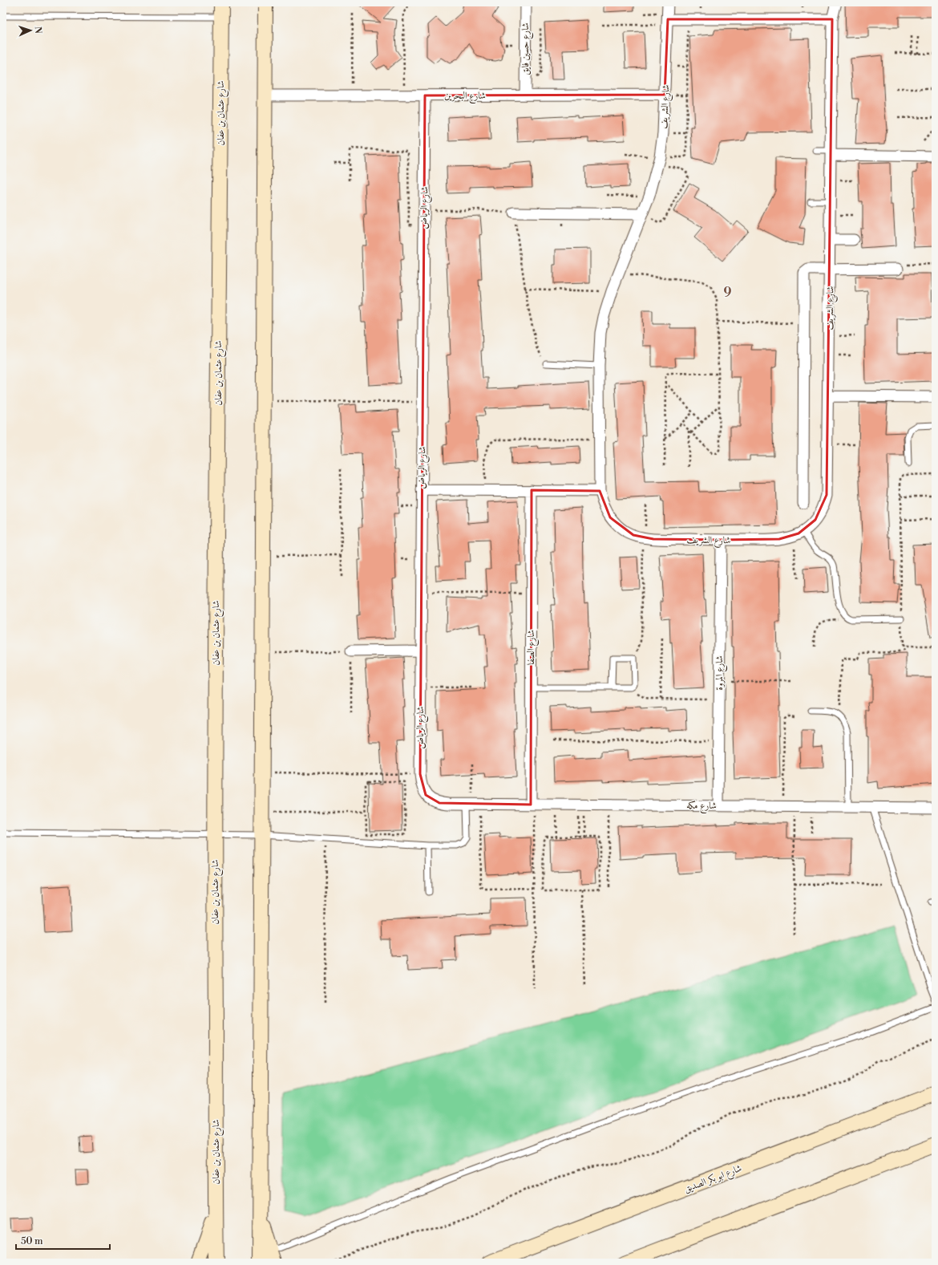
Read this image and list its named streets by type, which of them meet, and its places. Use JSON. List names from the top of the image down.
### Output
{
  "streets": {
    "main road": ["شارع عثمان بن عفان", "شارع ابو بكر الصديق"],
    "street": [
      "شارع حسين فايق",
      "شارع البحرين",
      "شارع الشريف",
      "شارع الرياض",
      "شارع الصفا",
      "شارع المروة",
      "شارع مكه"
    ]
  },
  "crossings": [
    ["شارع حسين فايق", "شارع البحرين"],
    ["شارع البحرين", "شارع الشريف"],
    ["شارع البحرين", "شارع الرياض"],
    ["شارع الشريف", "شارع المروة"],
    ["شارع الرياض", "شارع مكه"],
    ["شارع الصفا", "شارع مكه"],
    ["شارع المروة", "شارع مكه"]
  ],
  "districts": ["9"],
  "scale_bar": "50 m",
  "north": "right"
}
